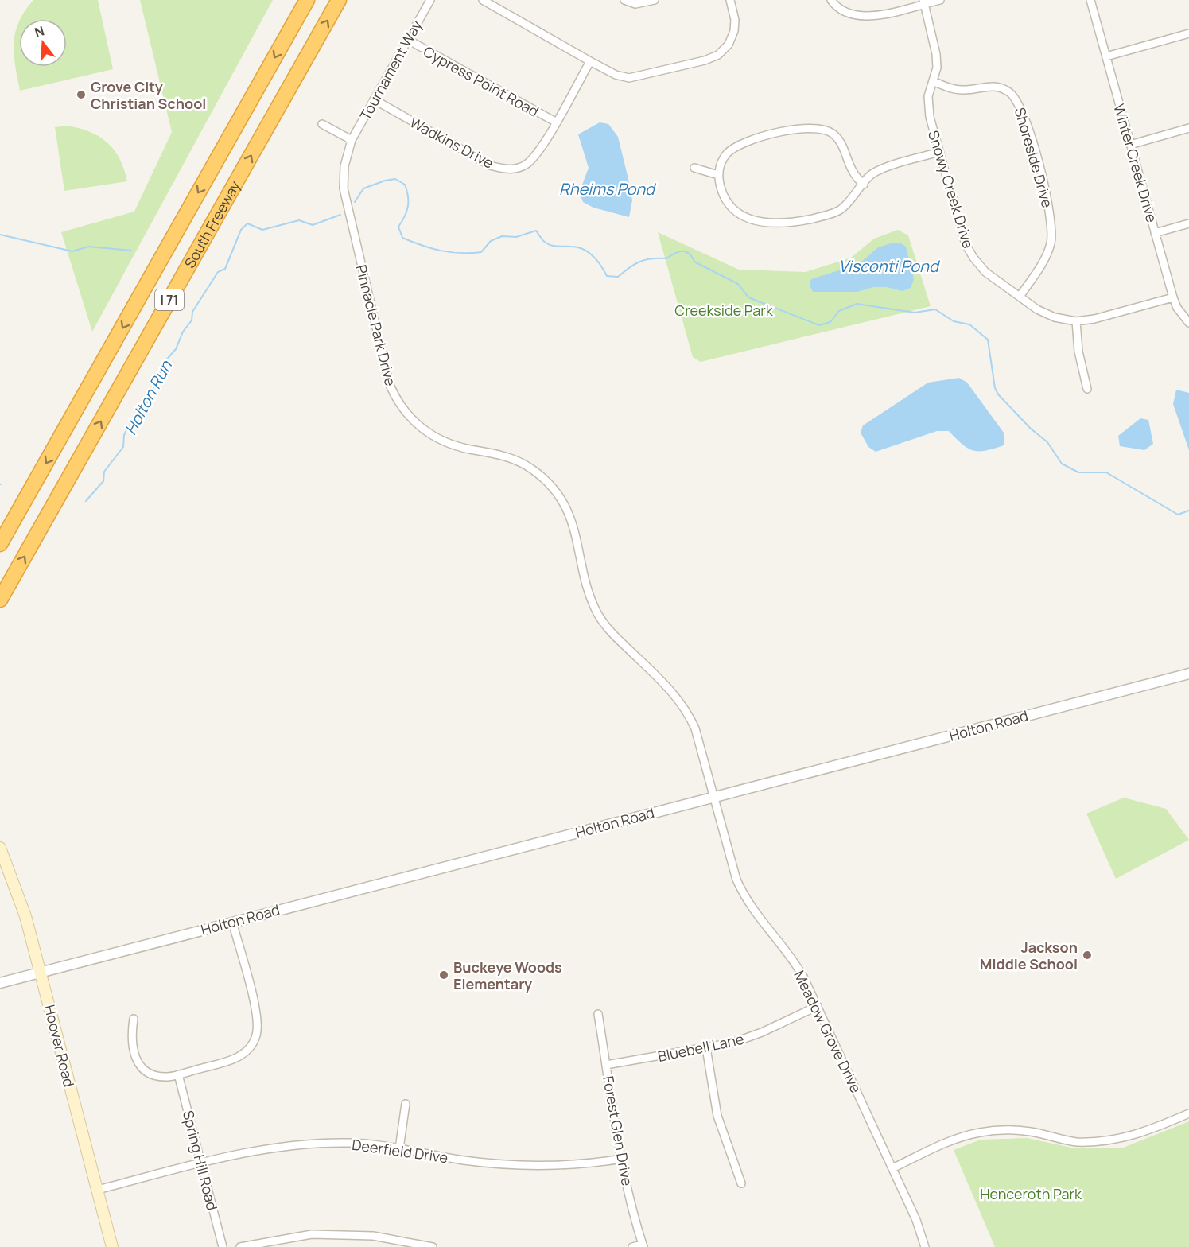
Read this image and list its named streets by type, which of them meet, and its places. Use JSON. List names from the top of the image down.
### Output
{
  "streets": {
    "highway": ["South Freeway", "I 71"],
    "main road": ["Hoover Road"],
    "street": [
      "Tournament Way",
      "Cypress Point Road",
      "Wadkins Drive",
      "Shoreside Drive",
      "Winter Creek Drive",
      "Snowy Creek Drive",
      "Pinnacle Park Drive",
      "Holton Road",
      "Meadow Grove Drive",
      "Bluebell Lane",
      "Forest Glen Drive",
      "Deerfield Drive",
      "Spring Hill Road"
    ]
  },
  "crossings": [
    ["Tournament Way", "Cypress Point Road"],
    ["Tournament Way", "Wadkins Drive"],
    ["Tournament Way", "Pinnacle Park Drive"],
    ["Cypress Point Road", "Wadkins Drive"],
    ["Shoreside Drive", "Snowy Creek Drive"],
    ["Pinnacle Park Drive", "Holton Road"],
    ["Pinnacle Park Drive", "Meadow Grove Drive"],
    ["Holton Road", "Meadow Grove Drive"],
    ["Holton Road", "Hoover Road"],
    ["Meadow Grove Drive", "Bluebell Lane"],
    ["Hoover Road", "Deerfield Drive"],
    ["Bluebell Lane", "Forest Glen Drive"],
    ["Forest Glen Drive", "Deerfield Drive"],
    ["Deerfield Drive", "Spring Hill Road"]
  ],
  "water": ["Rheims Pond", "Visconti Pond", "Holton Run"],
  "parks": ["Creekside Park", "Henceroth Park"],
  "places": ["Grove City Christian School", "Jackson Middle School", "Buckeye Woods Elementary"],
  "north": "top"
}
